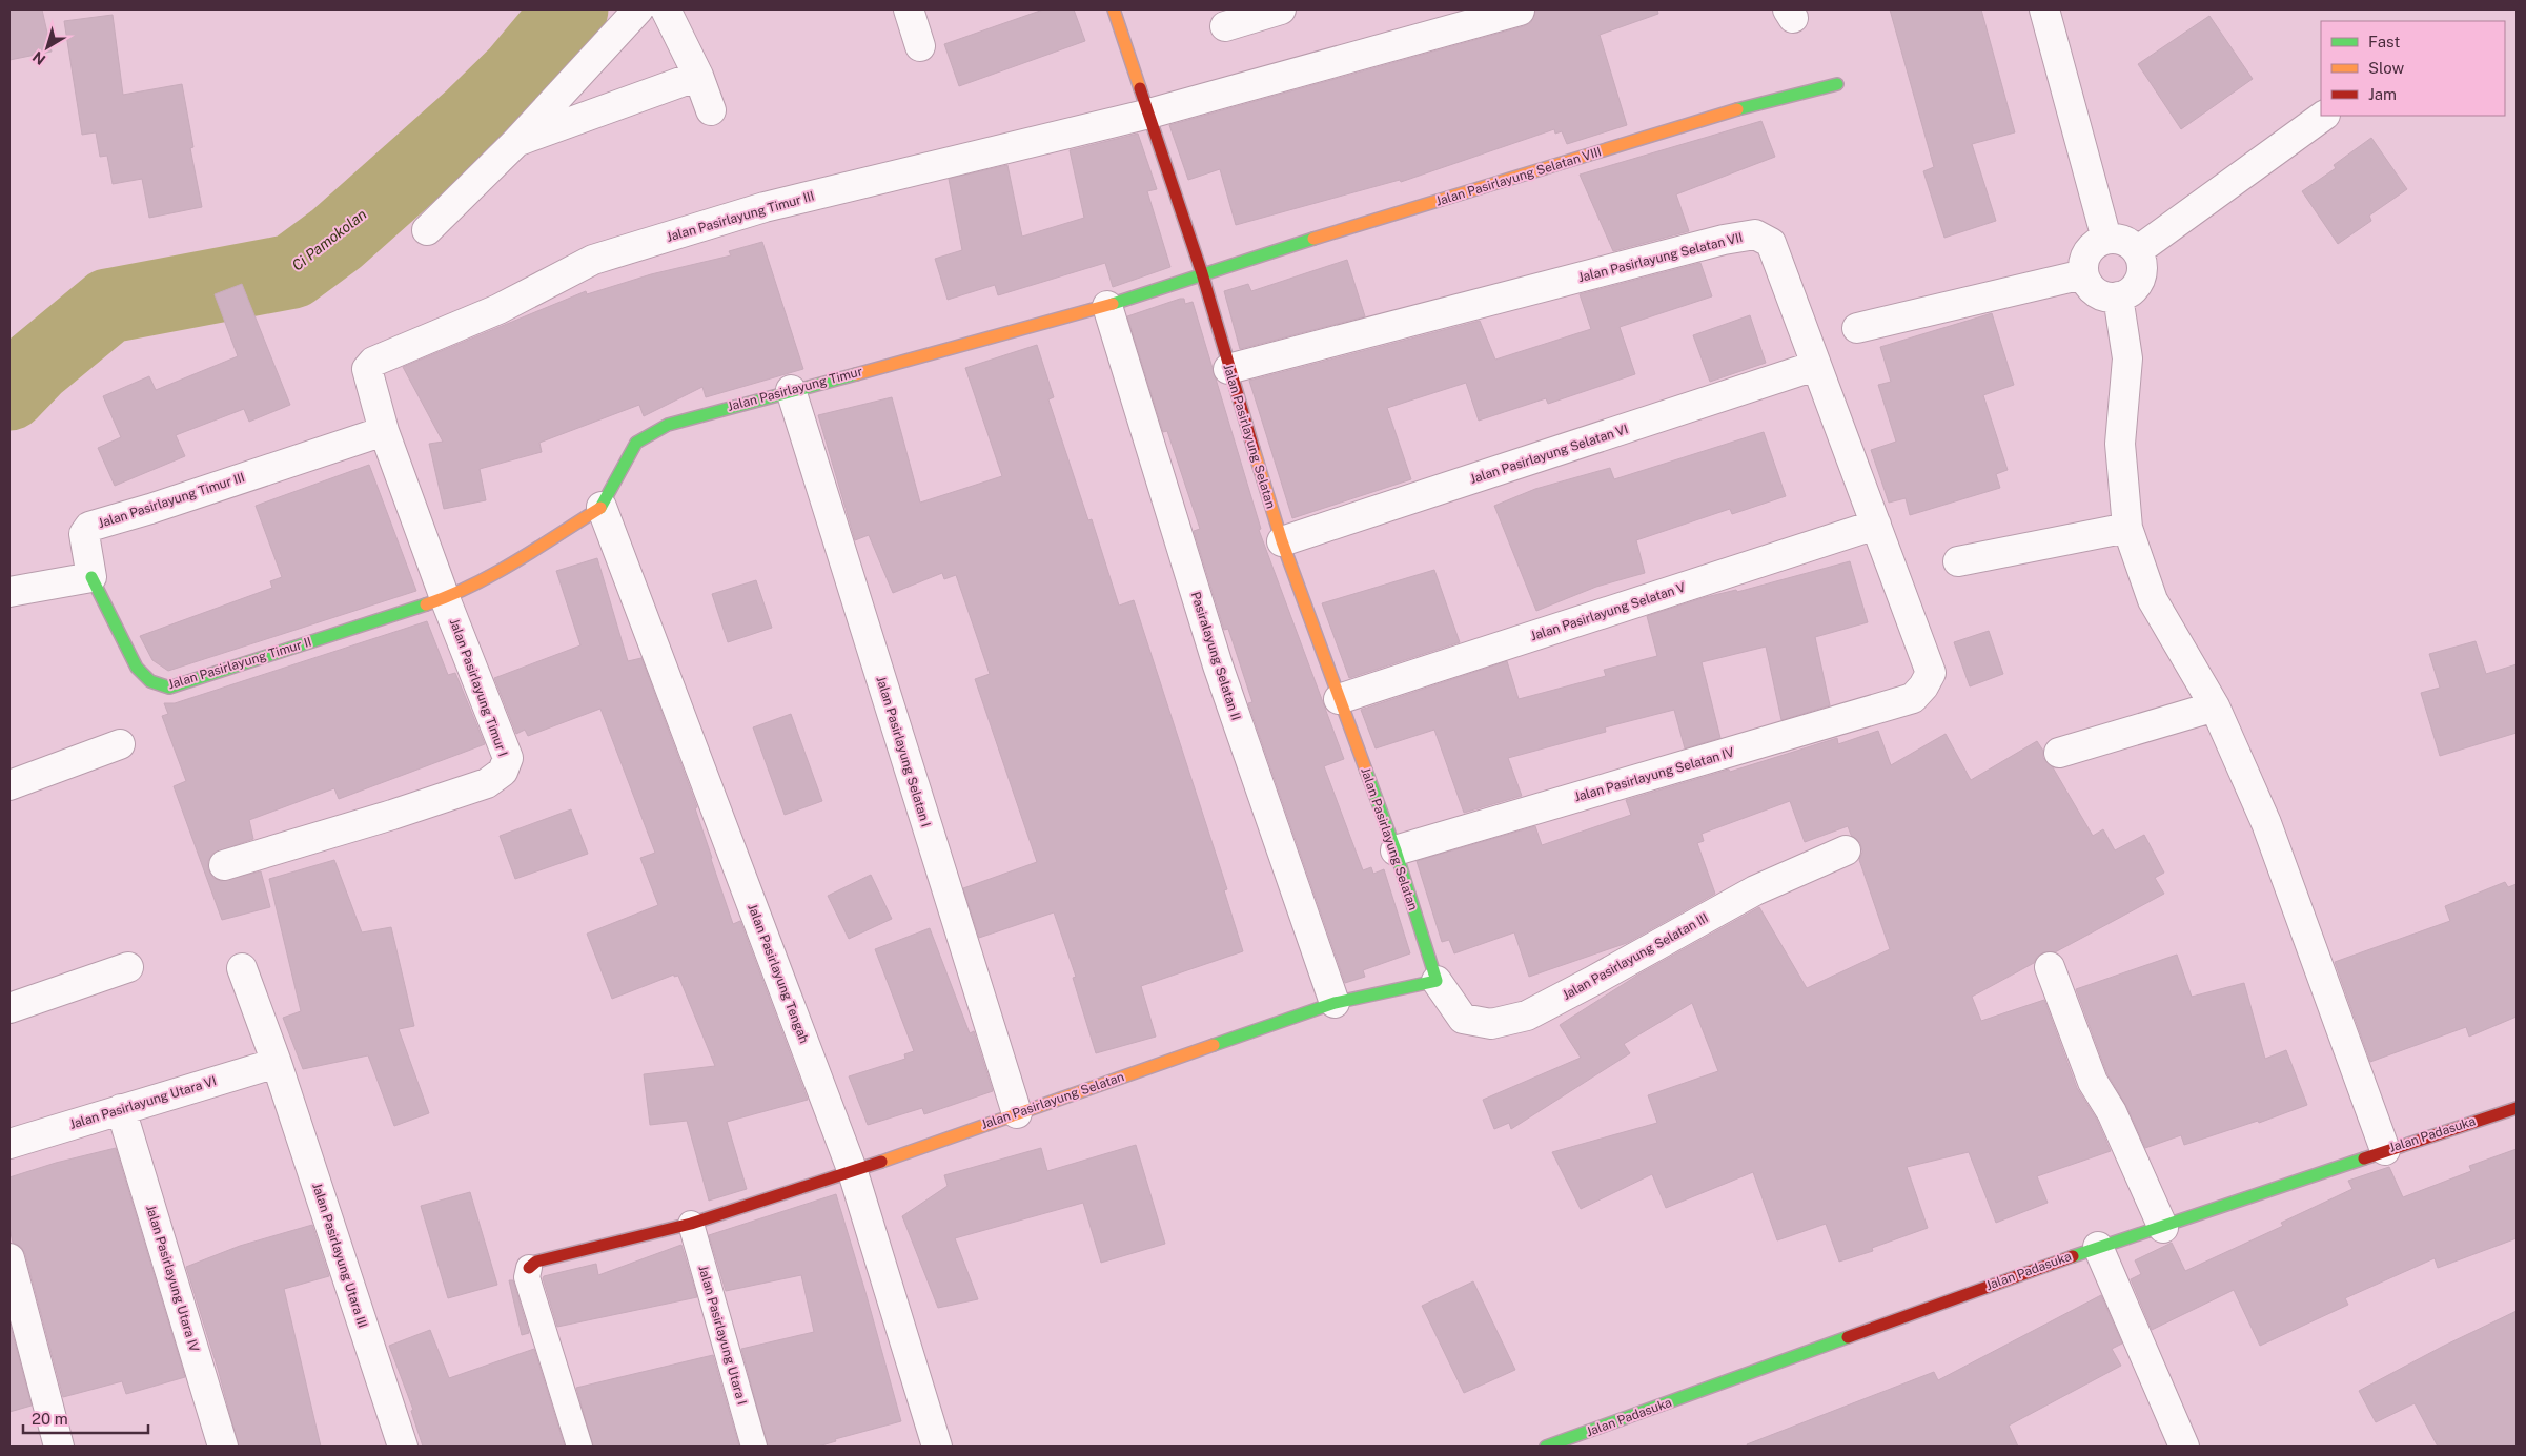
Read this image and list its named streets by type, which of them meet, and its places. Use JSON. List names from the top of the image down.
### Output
{
  "streets": {
    "street": [
      "Jalan Pasirlayung Selatan VIII",
      "Jalan Pasirlayung Timur III",
      "Jalan Pasirlayung Selatan VII",
      "Jalan Pasirlayung Timur",
      "Jalan Pasirlayung Selatan",
      "Jalan Pasirlayung Selatan VI",
      "Jalan Pasirlayung Selatan V",
      "Pasiralayung Selatan II",
      "Jalan Pasirlayung Timur II",
      "Jalan Pasirlayung Timur I",
      "Jalan Pasirlayung Selatan I",
      "Jalan Pasirlayung Selatan IV",
      "Jalan Pasirlayung Selatan III",
      "Jalan Pasirlayung Tengah",
      "Jalan Pasirlayung Utara VI",
      "Jalan Padasuka",
      "Jalan Pasirlayung Utara III",
      "Jalan Pasirlayung Utara IV"
    ],
    "lane": ["Jalan Pasirlayung Utara I"]
  },
  "crossings": [
    ["Jalan Pasirlayung Selatan VIII", "Jalan Pasirlayung Timur"],
    ["Jalan Pasirlayung Selatan VIII", "Jalan Pasirlayung Selatan"],
    ["Jalan Pasirlayung Timur III", "Jalan Pasirlayung Selatan"],
    ["Jalan Pasirlayung Timur III", "Jalan Pasirlayung Timur II"],
    ["Jalan Pasirlayung Timur III", "Jalan Pasirlayung Timur I"],
    ["Jalan Pasirlayung Selatan VII", "Jalan Pasirlayung Selatan"],
    ["Jalan Pasirlayung Selatan VII", "Jalan Pasirlayung Selatan VI"],
    ["Jalan Pasirlayung Selatan VII", "Jalan Pasirlayung Selatan V"],
    ["Jalan Pasirlayung Selatan VII", "Jalan Pasirlayung Selatan IV"],
    ["Jalan Pasirlayung Timur", "Jalan Pasirlayung Selatan"],
    ["Jalan Pasirlayung Timur", "Pasiralayung Selatan II"],
    ["Jalan Pasirlayung Timur", "Jalan Pasirlayung Timur II"],
    ["Jalan Pasirlayung Timur", "Jalan Pasirlayung Timur I"],
    ["Jalan Pasirlayung Timur", "Jalan Pasirlayung Selatan I"],
    ["Jalan Pasirlayung Timur", "Jalan Pasirlayung Tengah"],
    ["Jalan Pasirlayung Selatan", "Jalan Pasirlayung Selatan VI"],
    ["Jalan Pasirlayung Selatan", "Jalan Pasirlayung Selatan V"],
    ["Jalan Pasirlayung Selatan", "Pasiralayung Selatan II"],
    ["Jalan Pasirlayung Selatan", "Jalan Pasirlayung Selatan I"],
    ["Jalan Pasirlayung Selatan", "Jalan Pasirlayung Selatan IV"],
    ["Jalan Pasirlayung Selatan", "Jalan Pasirlayung Selatan III"],
    ["Jalan Pasirlayung Selatan", "Jalan Pasirlayung Tengah"],
    ["Jalan Pasirlayung Selatan", "Jalan Pasirlayung Utara I"],
    ["Jalan Pasirlayung Timur II", "Jalan Pasirlayung Timur I"],
    ["Jalan Pasirlayung Utara VI", "Jalan Pasirlayung Utara III"],
    ["Jalan Pasirlayung Utara VI", "Jalan Pasirlayung Utara IV"]
  ],
  "water": ["Ci Pamokolan"],
  "legend": ["Fast", "Slow", "Jam"],
  "scale_bar": "20 m",
  "north": "bottom left"
}
